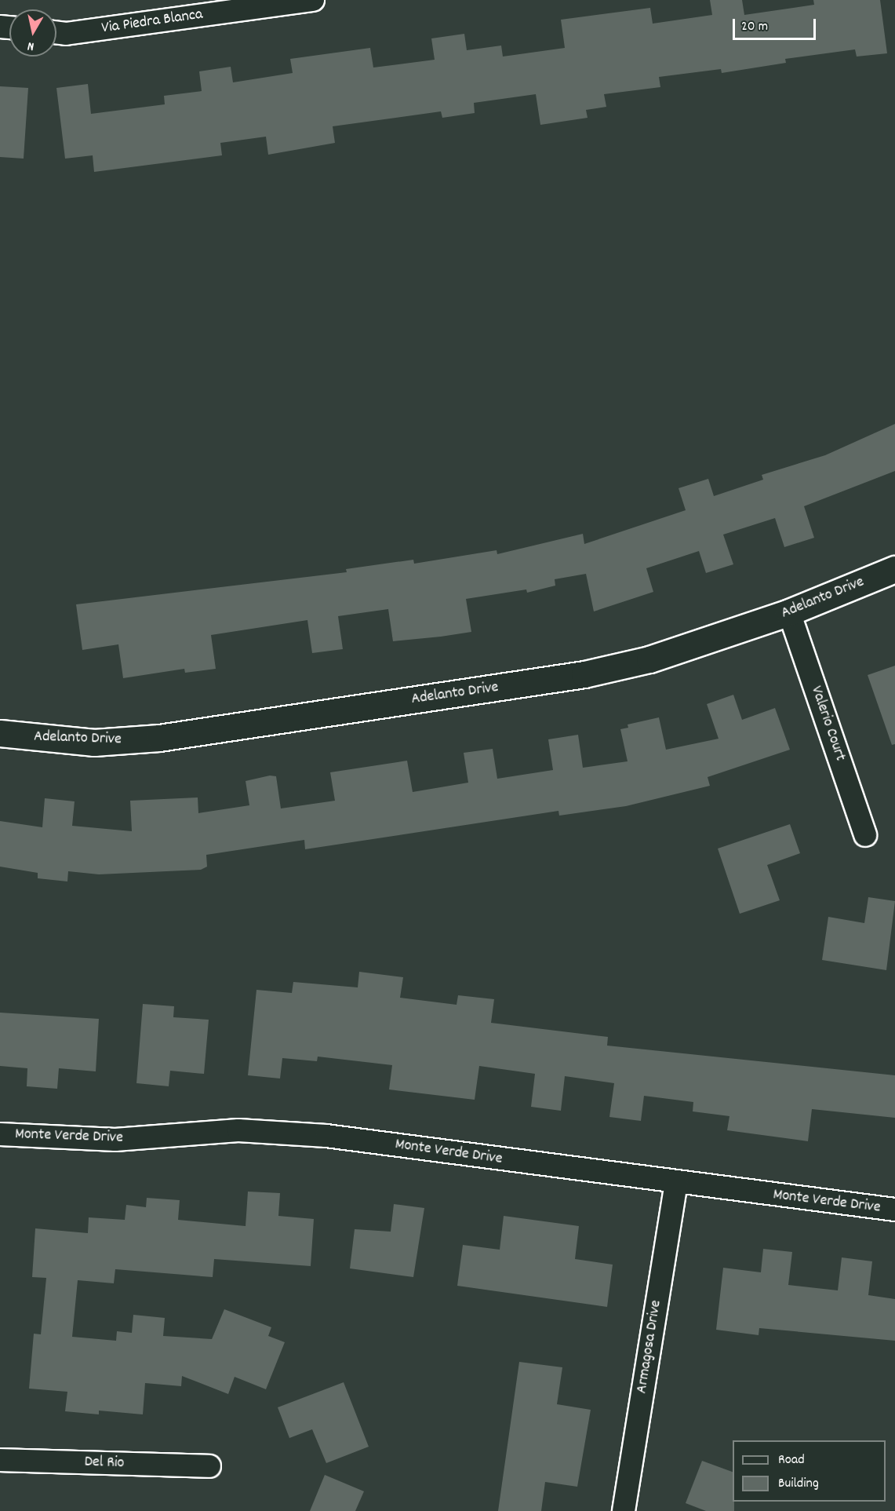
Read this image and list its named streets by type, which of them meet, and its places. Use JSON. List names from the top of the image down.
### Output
{
  "streets": {
    "street": [
      "Via Piedra Blanca",
      "Adelanto Drive",
      "Valerio Court",
      "Monte Verde Drive",
      "Armagosa Drive",
      "Del Rio"
    ]
  },
  "crossings": [
    ["Adelanto Drive", "Valerio Court"],
    ["Monte Verde Drive", "Armagosa Drive"]
  ],
  "legend": ["Road", "Building"],
  "scale_bar": "20 m",
  "north": "bottom"
}
